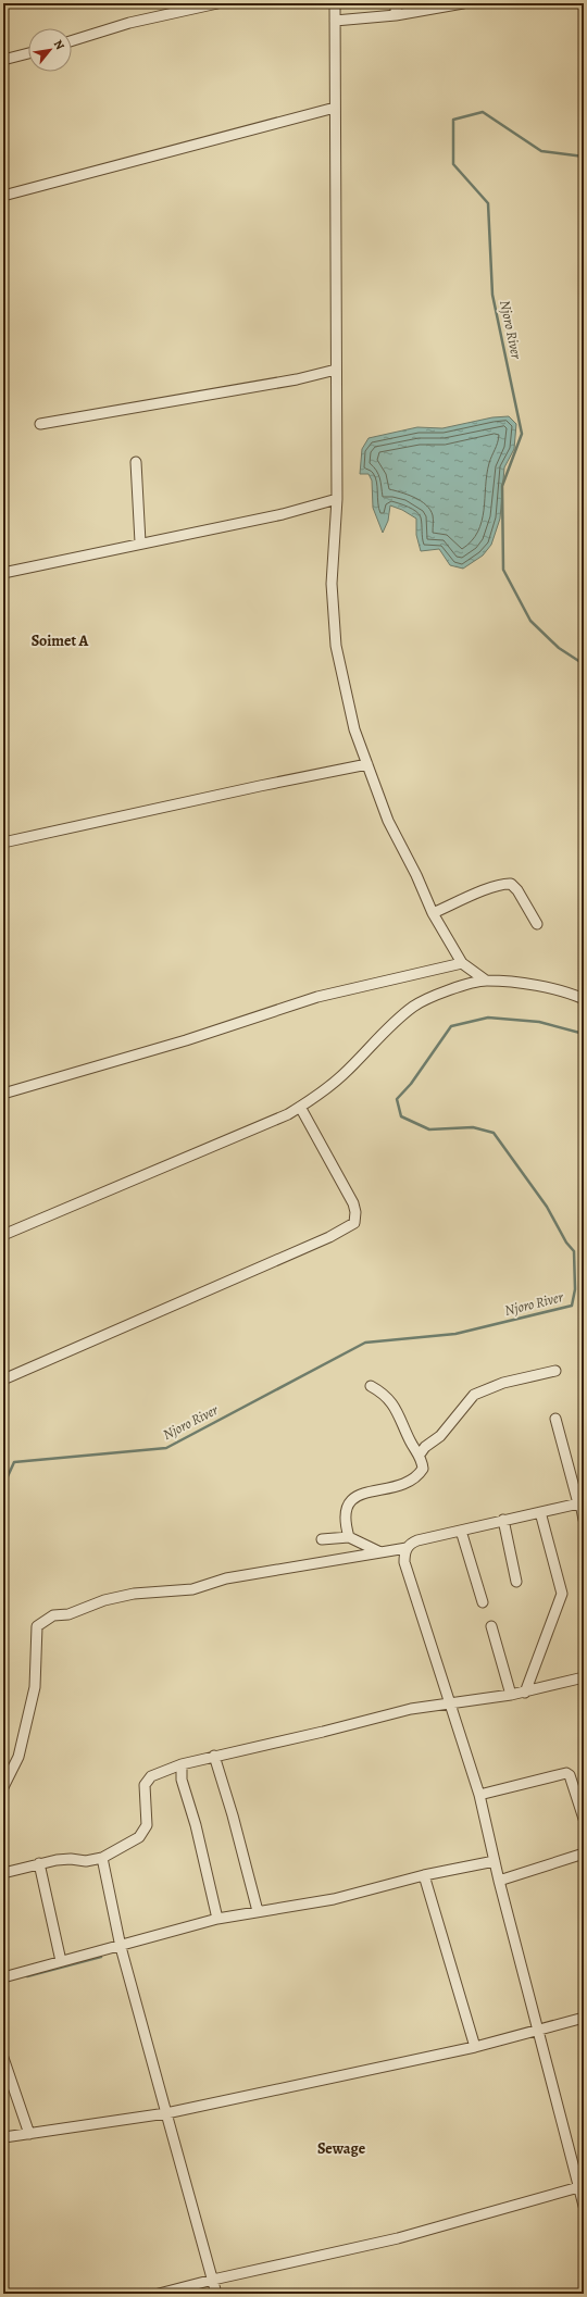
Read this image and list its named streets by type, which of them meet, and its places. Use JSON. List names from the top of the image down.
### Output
{
  "districts": ["Soimet A", "Sewage"],
  "water": ["Njoro River"],
  "north": "top right"
}
